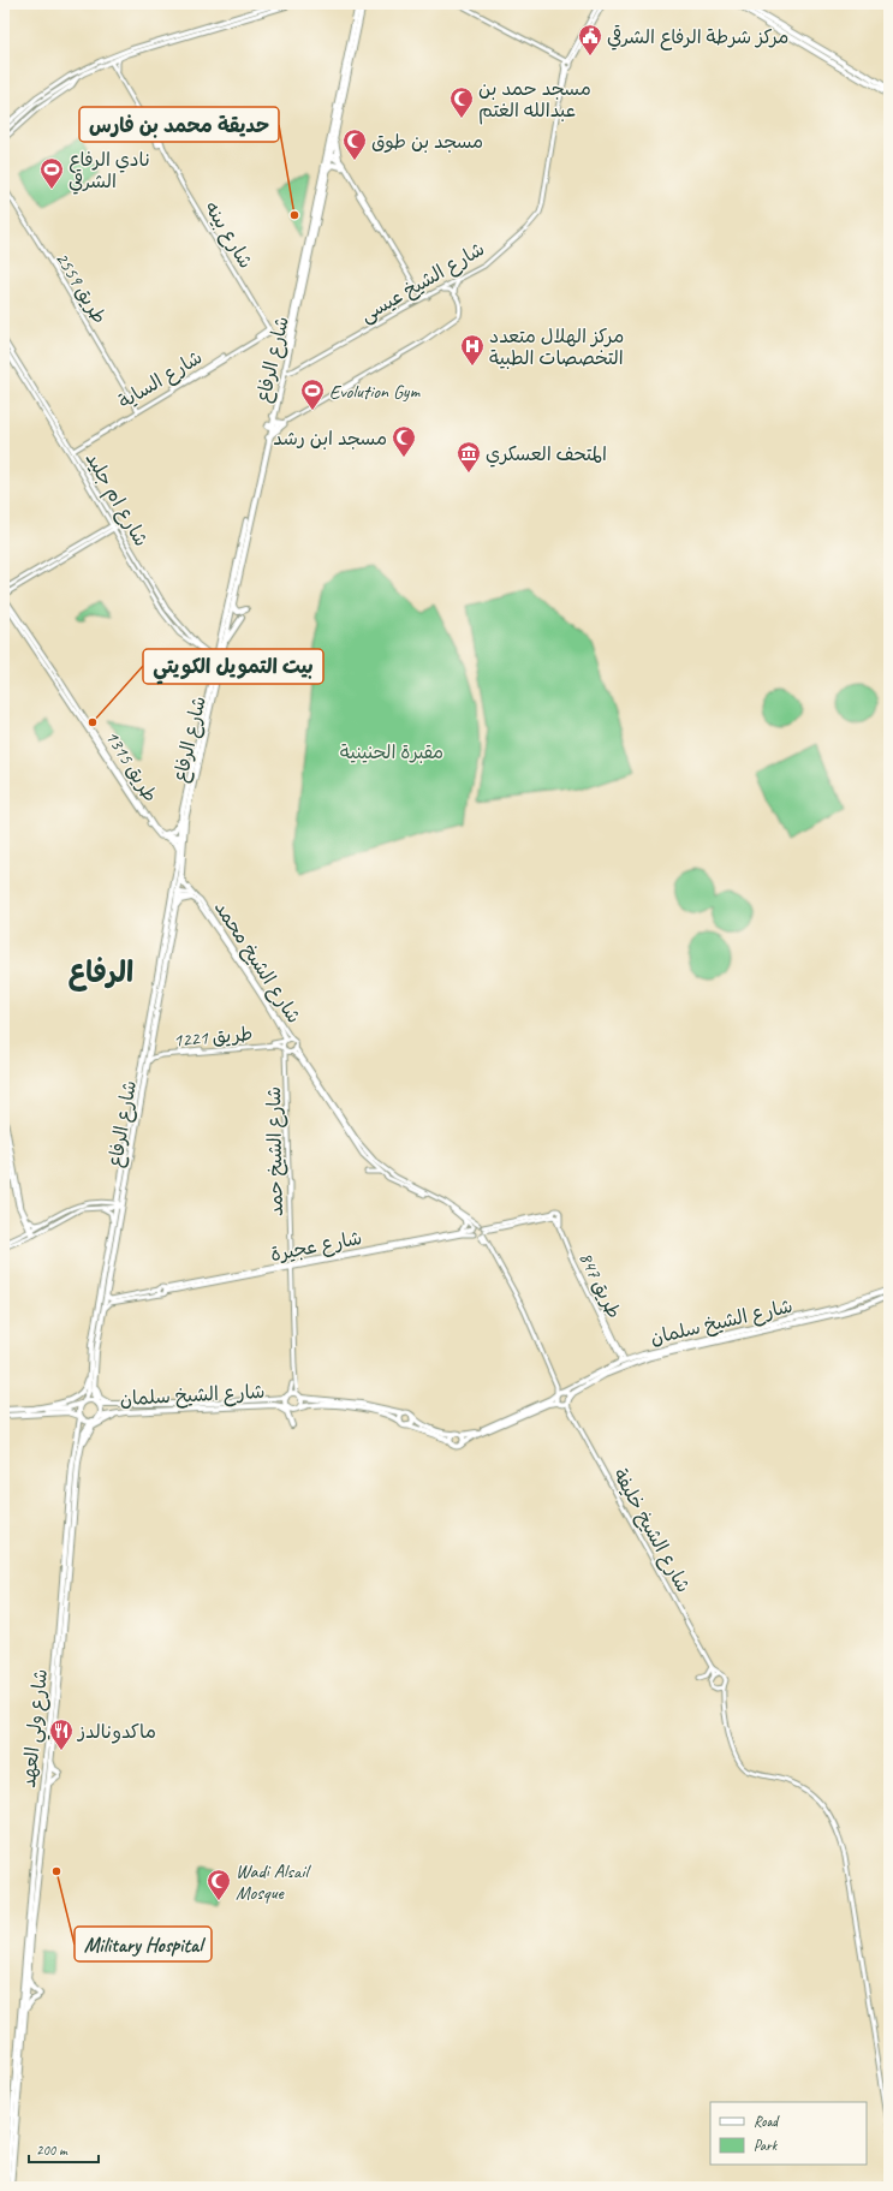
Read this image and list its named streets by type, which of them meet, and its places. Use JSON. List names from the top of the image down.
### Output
{
  "streets": {
    "main road": ["شارع الرفاع", "شارع الشيخ سلمان", "شارع ولي العهد"],
    "street": [
      "شارع بينه",
      "شارع الشيخ عيسى",
      "طريق 2559",
      "شارع الساية",
      "شارع ام جليد",
      "طريق 1315",
      "شارع الشيخ محمد",
      "طريق 1221",
      "شارع الشيخ حمد",
      "شارع عجيرة",
      "طريق 847",
      "شارع الشيخ خليفة"
    ]
  },
  "crossings": [
    ["شارع بينه", "شارع الساية"],
    ["شارع الشيخ عيسى", "شارع الرفاع"],
    ["طريق 2559", "شارع الساية"],
    ["شارع الرفاع", "شارع ام جليد"],
    ["شارع الرفاع", "طريق 1315"],
    ["شارع الرفاع", "شارع الشيخ محمد"],
    ["شارع الرفاع", "طريق 1221"],
    ["شارع الرفاع", "شارع عجيرة"],
    ["شارع الرفاع", "شارع الشيخ سلمان"],
    ["شارع الرفاع", "شارع ولي العهد"],
    ["شارع الساية", "شارع ام جليد"],
    ["شارع الشيخ محمد", "طريق 1221"],
    ["شارع الشيخ محمد", "شارع الشيخ حمد"],
    ["شارع الشيخ محمد", "شارع عجيرة"],
    ["طريق 1221", "شارع الشيخ حمد"],
    ["شارع الشيخ حمد", "شارع عجيرة"],
    ["شارع الشيخ حمد", "شارع الشيخ سلمان"],
    ["طريق 847", "شارع الشيخ سلمان"],
    ["شارع الشيخ سلمان", "شارع الشيخ خليفة"],
    ["شارع الشيخ سلمان", "شارع ولي العهد"]
  ],
  "districts": ["الرفاع"],
  "parks": ["مقبرة الحنينية"],
  "places": {
    "public building": ["مركز شرطة الرفاع الشرقي"],
    "mosque": [
      "مسجد حمد بن عبدالله الغتم",
      "مسجد بن طوق",
      "مسجد ابن رشد",
      "Wadi Alsail Mosque"
    ],
    "sports": ["نادي الرفاع الشرقي", "Evolution Gym"],
    "other": ["حديقة محمد بن فارس", "بيت التمويل الكويتي", "Military Hospital"],
    "hospital": ["مركز الهلال متعدد التخصصات الطبية"],
    "museum": ["المتحف العسكري"],
    "restaurant": ["ماكدونالدز"]
  },
  "legend": ["Road", "Park"],
  "scale_bar": "200 m"
}
